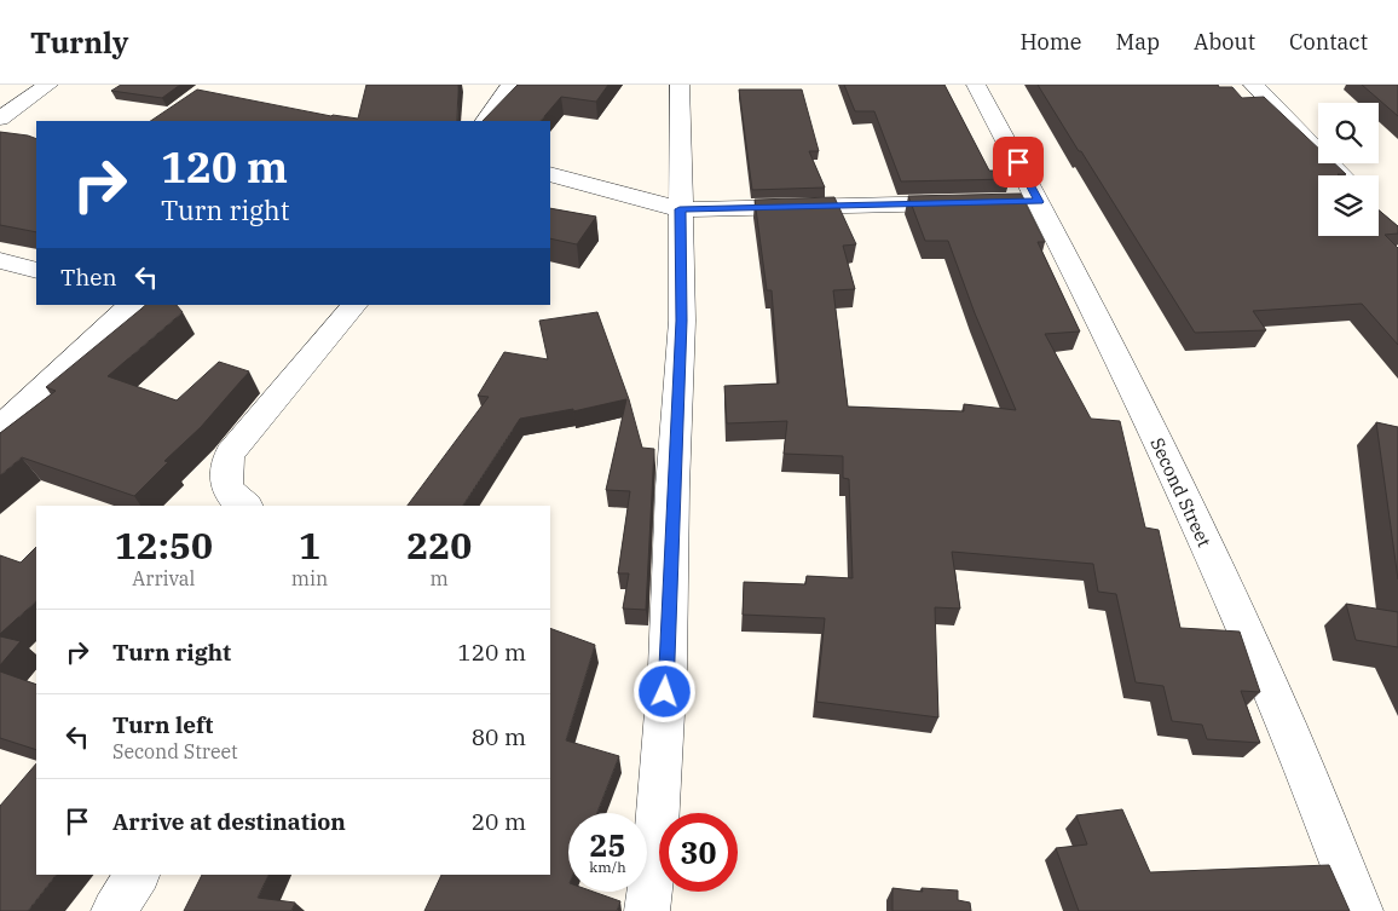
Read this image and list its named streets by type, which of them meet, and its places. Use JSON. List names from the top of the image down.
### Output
{
  "streets": {
    "street": ["Second Street"]
  },
  "page": {
    "header": "Turnly",
    "nav": [
      "Home",
      "Map",
      "About",
      "Contact"
    ],
    "turn": ["120 m", "Turn right"],
    "then": "Then",
    "eta": [
      "12:50",
      "Arrival",
      "1",
      "min",
      "220",
      "m"
    ],
    "list": [
      {
        "name": "Turn right",
        "value": "120 m"
      },
      {
        "name": "Turn left",
        "note": "Second Street",
        "value": "80 m"
      },
      {
        "name": "Arrive at destination",
        "value": "20 m"
      }
    ],
    "speed": "25 km/h",
    "limit": "30"
  }
}
